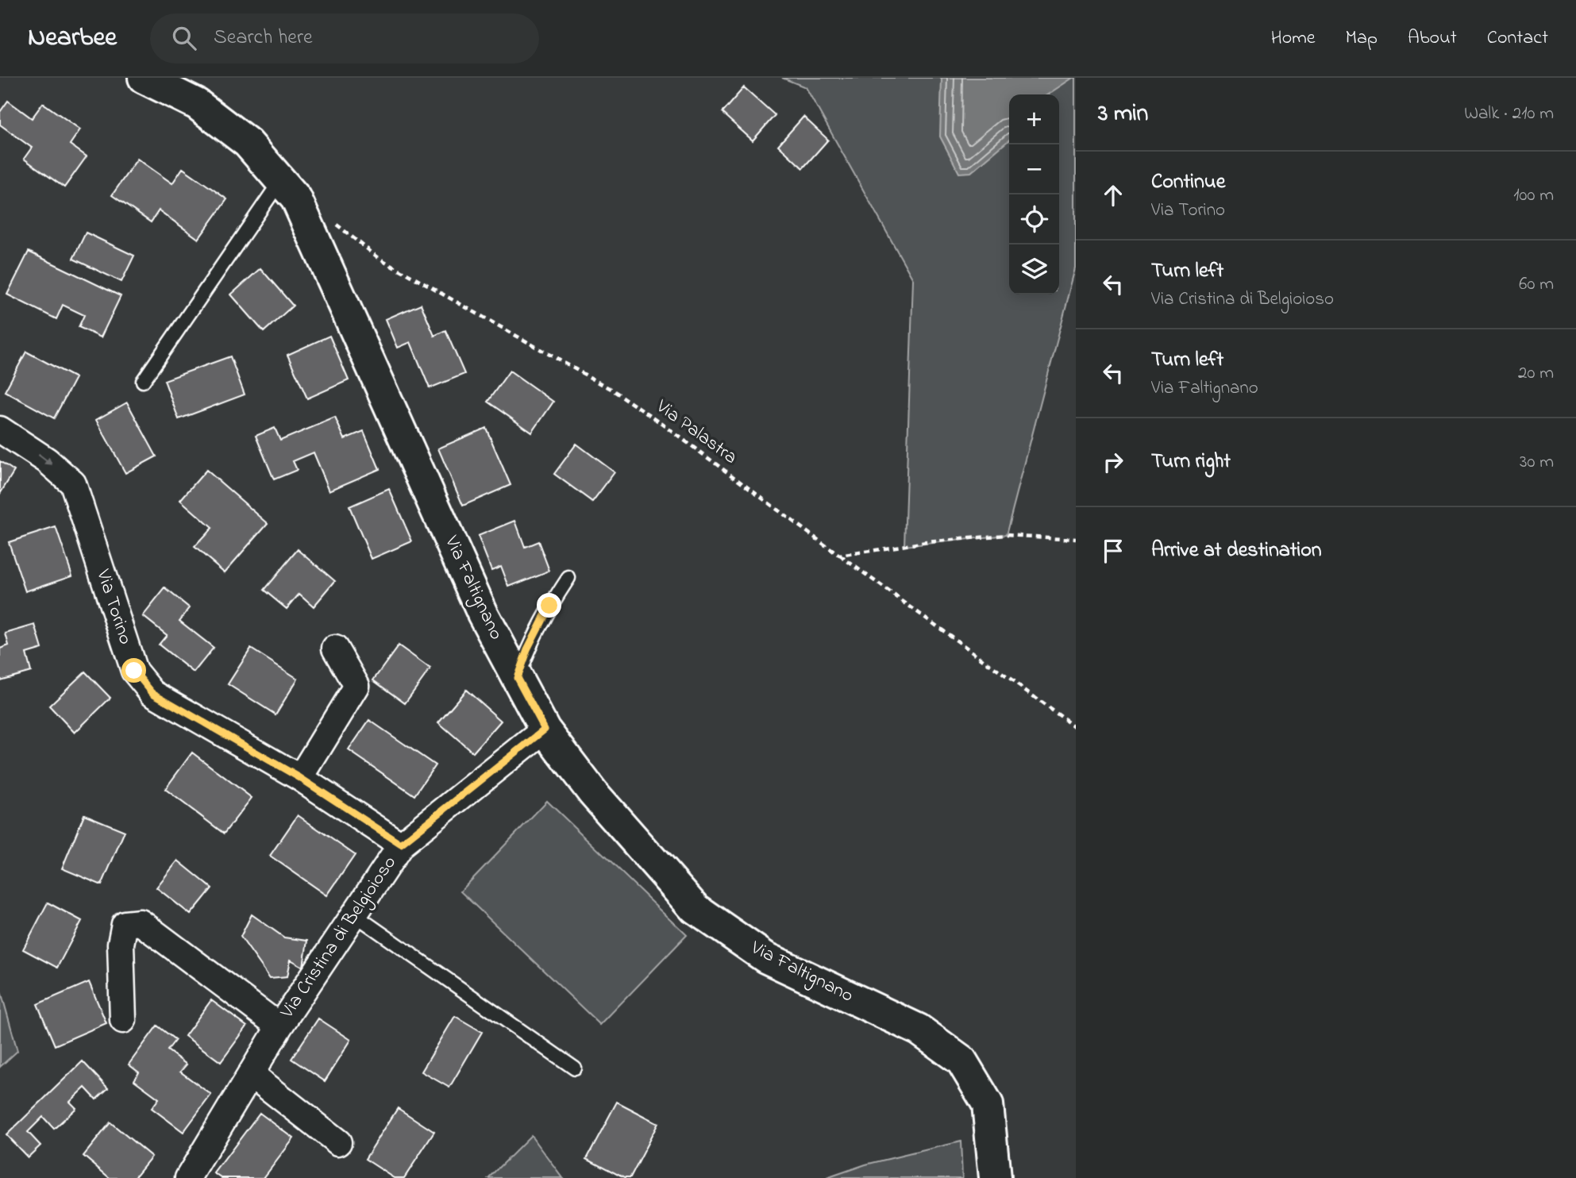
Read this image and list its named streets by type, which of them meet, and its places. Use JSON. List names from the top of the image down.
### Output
{
  "streets": {
    "street": ["Via Faltignano", "Via Torino", "Via Cristina di Belgioioso"],
    "path": ["Via Palastra"]
  },
  "crossings": [
    ["Via Faltignano", "Via Cristina di Belgioioso"],
    ["Via Torino", "Via Cristina di Belgioioso"]
  ],
  "one_way": ["Via Torino"],
  "page": {
    "header": "Nearbee",
    "search": "Search here",
    "nav": [
      "Home",
      "Map",
      "About",
      "Contact"
    ],
    "heading": ["3 min", "Walk · 210 m"],
    "map_buttons": ["+", "−"],
    "list": [
      ["Continue", "Via Torino", "100 m"],
      ["Turn left", "Via Cristina di Belgioioso", "60 m"],
      ["Turn left", "Via Faltignano", "20 m"],
      ["Turn right", "30 m"],
      "Arrive at destination"
    ]
  }
}
